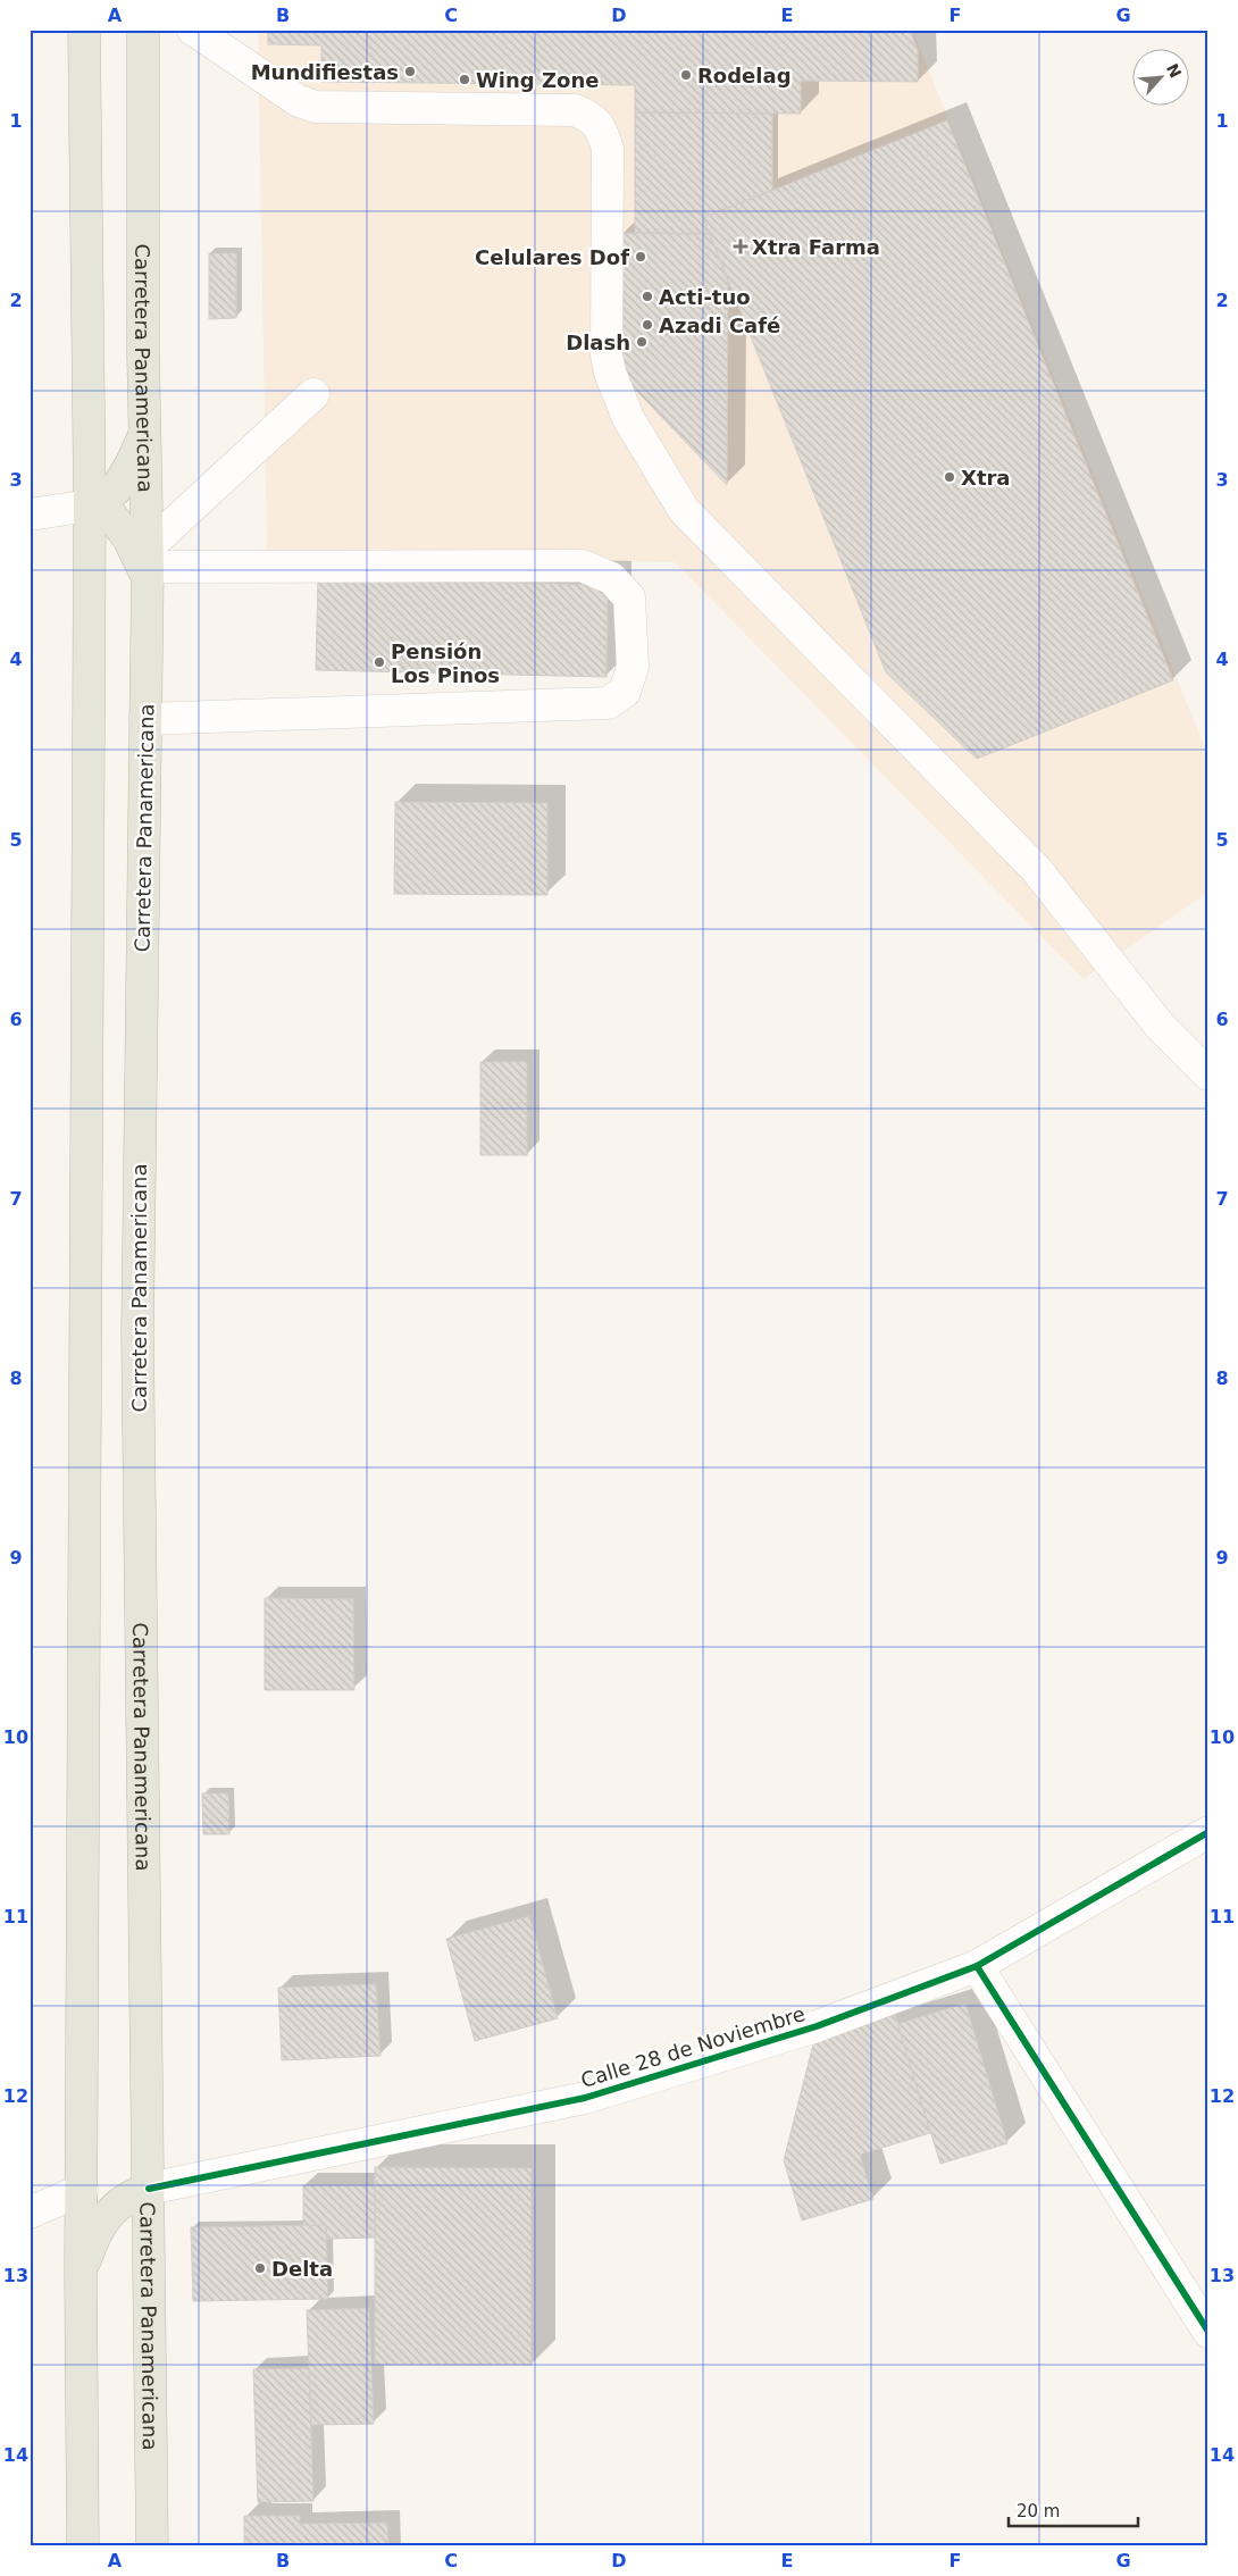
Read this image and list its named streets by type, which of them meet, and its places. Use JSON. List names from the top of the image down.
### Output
{
  "streets": {
    "highway": ["Carretera Panamericana"],
    "street": ["Calle 28 de Noviembre"]
  },
  "crossings": [
    ["Carretera Panamericana", "Calle 28 de Noviembre"]
  ],
  "places": {
    "other": [
      "Mundifiestas",
      "Rodelag",
      "Wing Zone",
      "Celulares Dof",
      "Acti-tuo",
      "Azadi Café",
      "Dlash",
      "Xtra",
      "Pensión Los Pinos",
      "Delta"
    ],
    "health": ["Xtra Farma"]
  },
  "scale_bar": "20 m",
  "north": "top right",
  "grid": {
    "columns": [
      "A",
      "B",
      "C",
      "D",
      "E",
      "F",
      "G"
    ],
    "rows": [
      "1",
      "2",
      "3",
      "4",
      "5",
      "6",
      "7",
      "8",
      "9",
      "10",
      "11",
      "12",
      "13",
      "14"
    ]
  }
}
